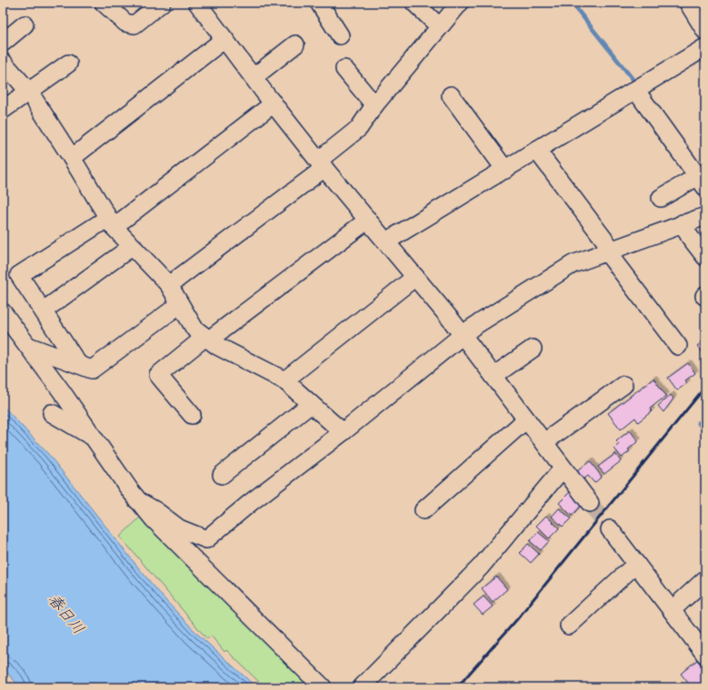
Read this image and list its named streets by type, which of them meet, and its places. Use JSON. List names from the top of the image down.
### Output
{
  "water": ["春日川"]
}
